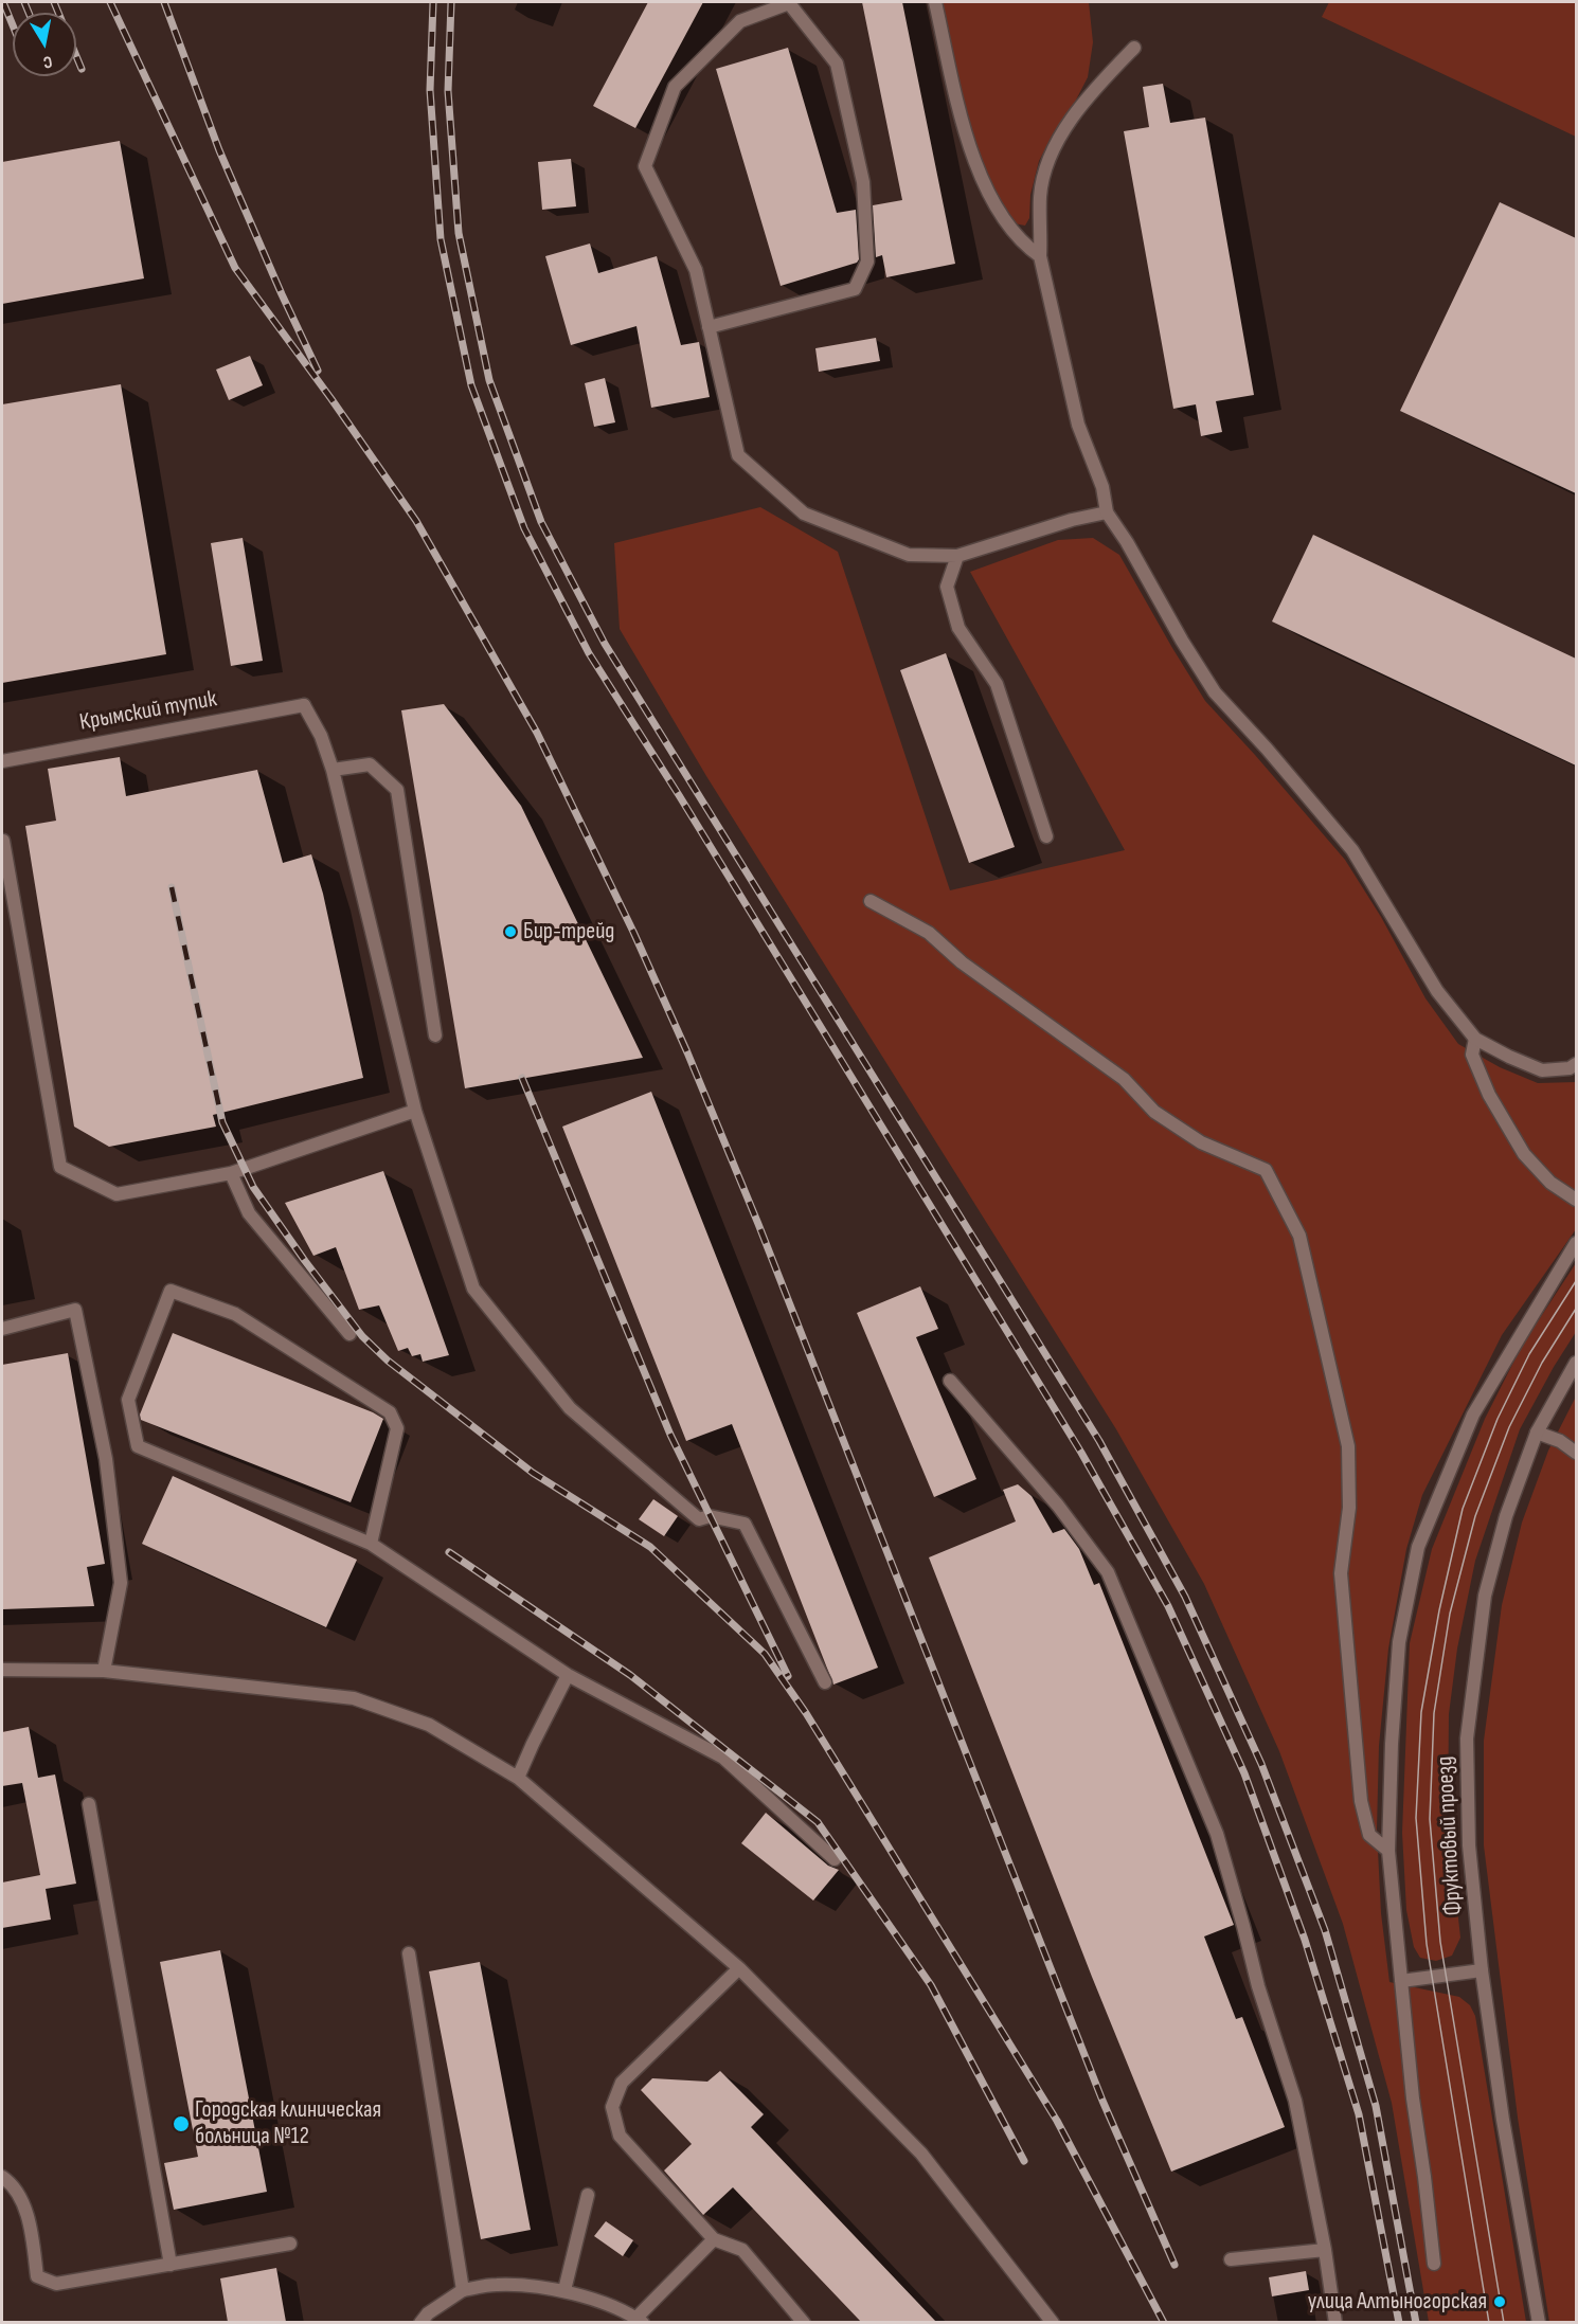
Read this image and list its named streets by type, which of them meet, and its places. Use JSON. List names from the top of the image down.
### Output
{
  "streets": {
    "street": ["Крымский тупик", "Фруктовый проезд"]
  },
  "places": ["Бир-трейд", "Городская клиническая больница №12", "улица Алтыногорская"],
  "north": "bottom"
}
